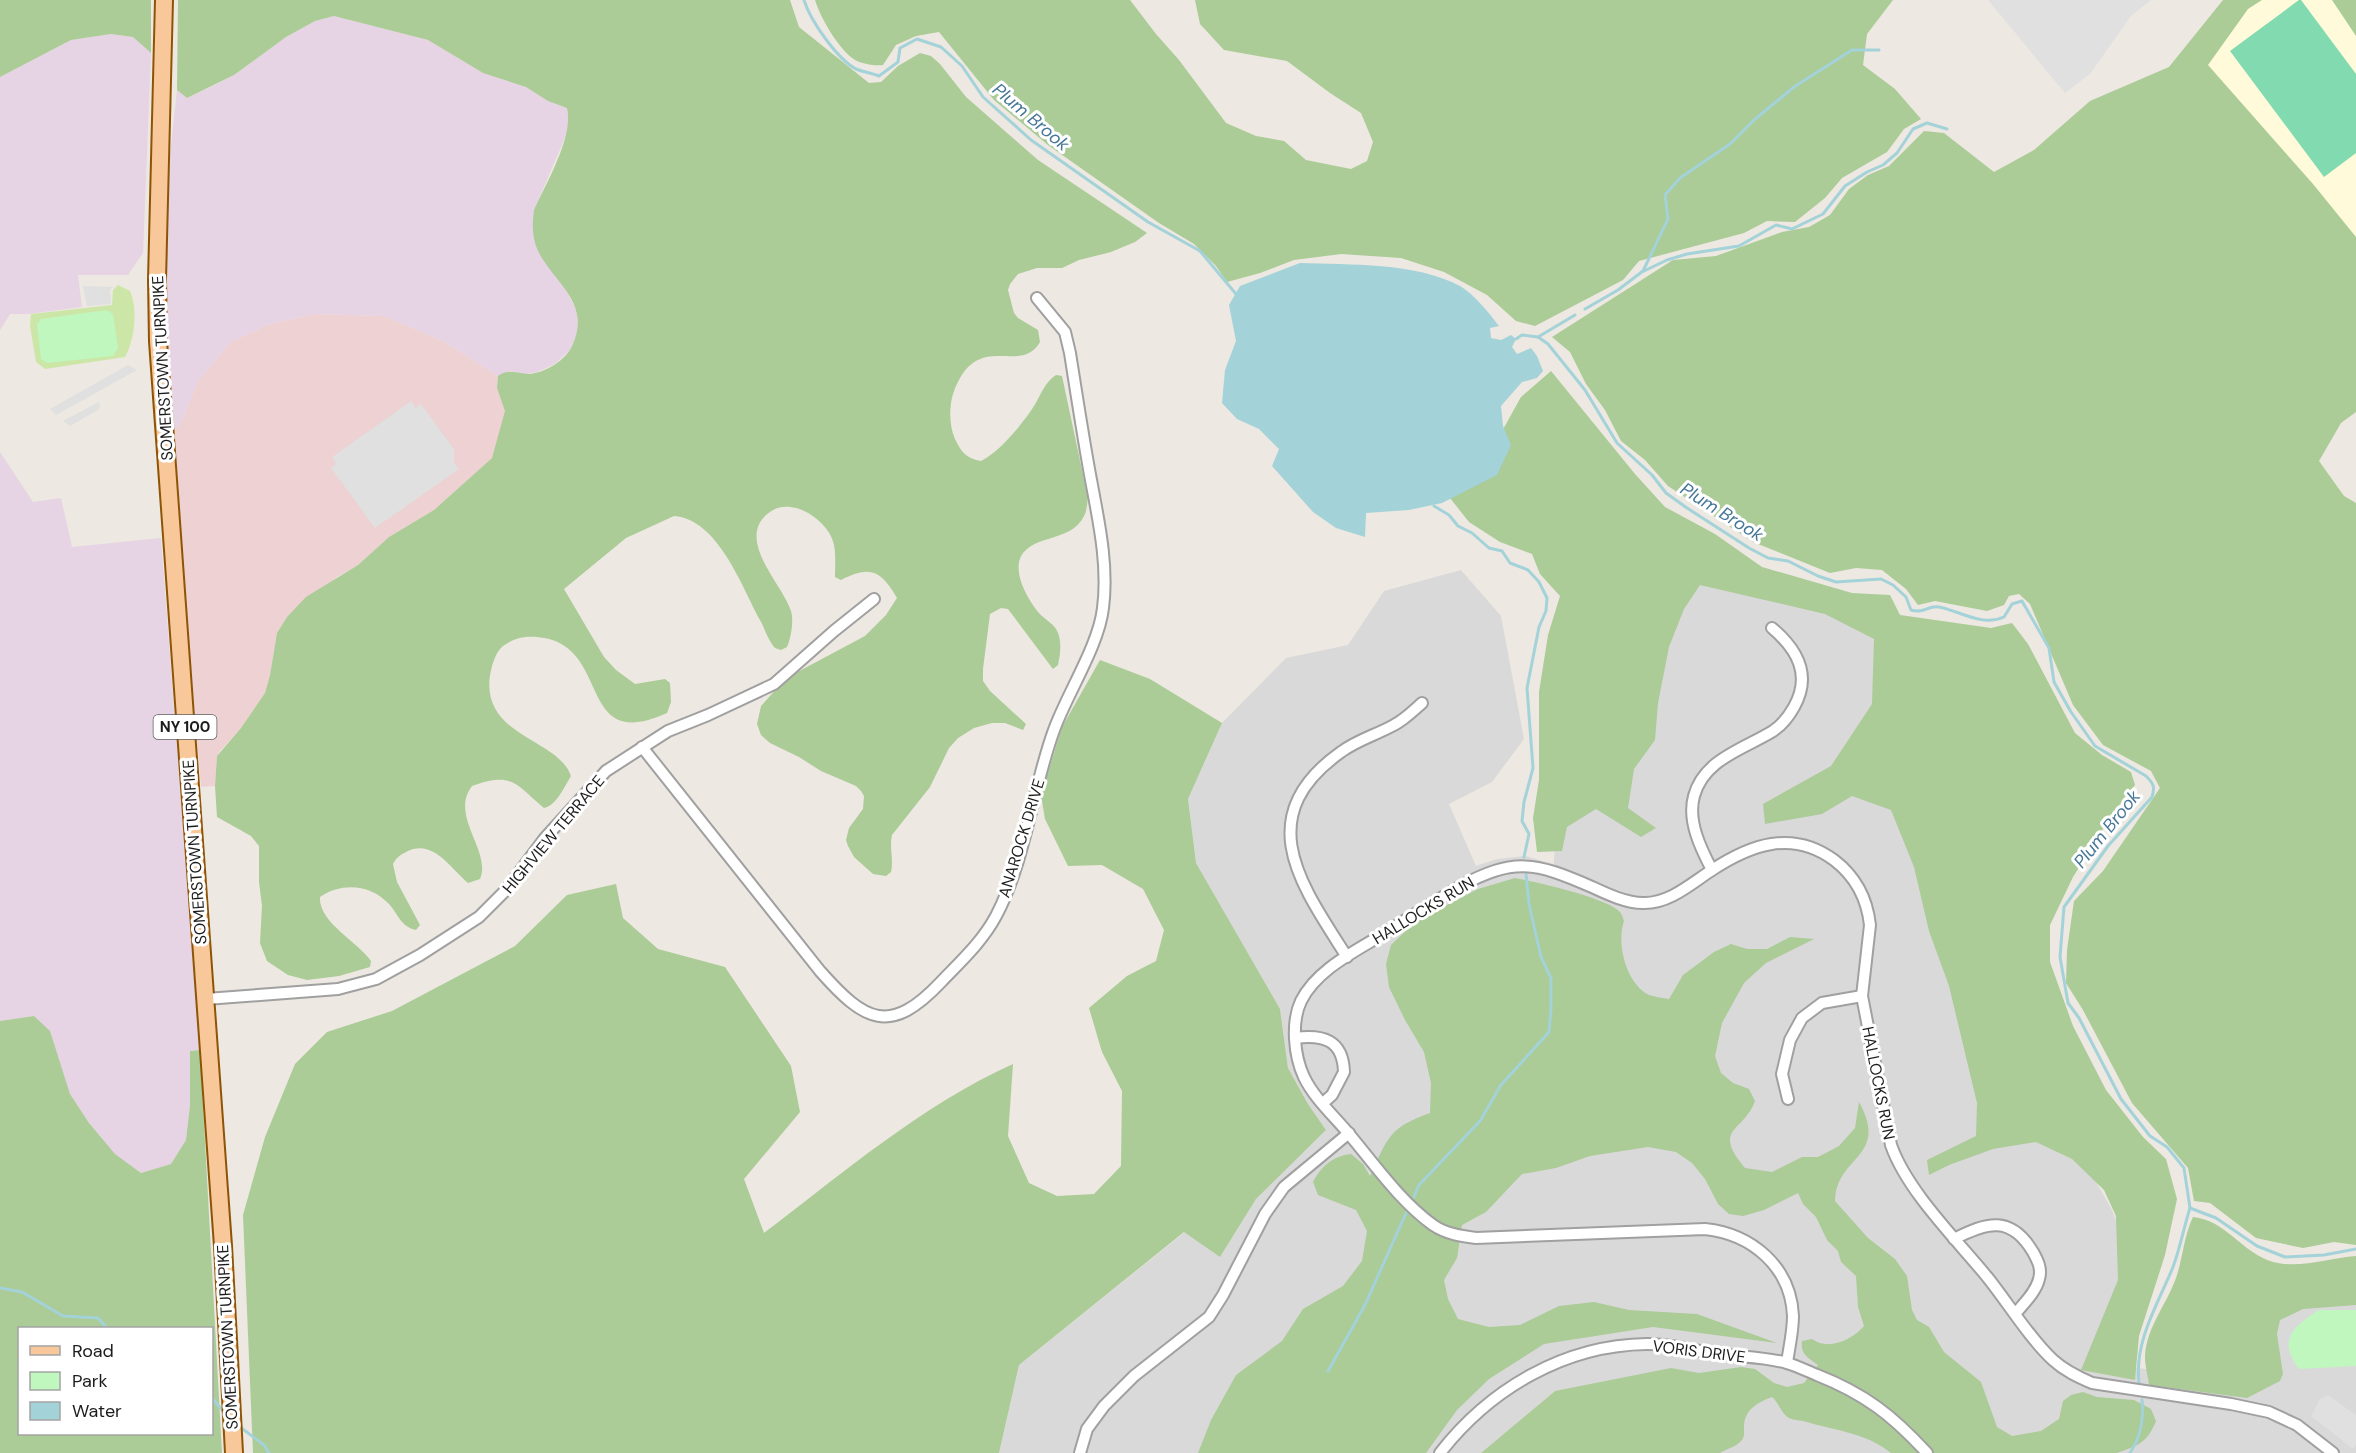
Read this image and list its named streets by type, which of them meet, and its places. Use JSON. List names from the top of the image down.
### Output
{
  "streets": {
    "main road": ["SOMERSTOWN TURNPIKE", "NY 100"],
    "street": [
      "HIGHVIEW TERRACE",
      "ANAROCK DRIVE",
      "HALLOCKS RUN",
      "VORIS DRIVE"
    ]
  },
  "crossings": [
    ["SOMERSTOWN TURNPIKE", "HIGHVIEW TERRACE"],
    ["HIGHVIEW TERRACE", "ANAROCK DRIVE"],
    ["HALLOCKS RUN", "VORIS DRIVE"]
  ],
  "water": ["Plum Brook"],
  "legend": ["Road", "Park", "Water"]
}
